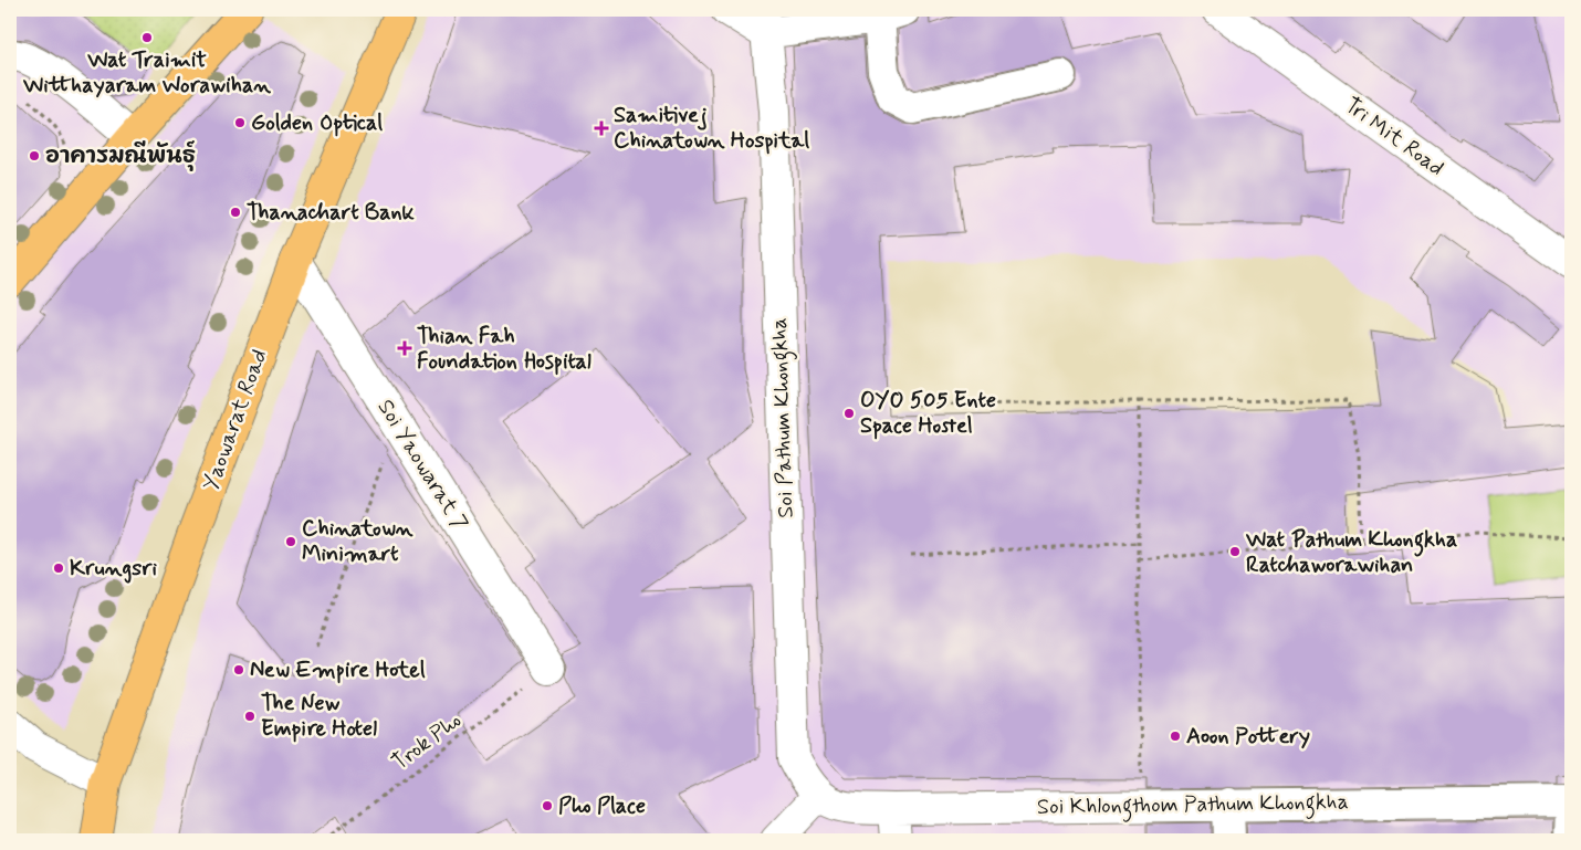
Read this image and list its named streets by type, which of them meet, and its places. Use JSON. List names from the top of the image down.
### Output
{
  "streets": {
    "main road": ["Yaowarat Road"],
    "street": [
      "Tri Mit Road",
      "Soi Pathum Khongkha",
      "Soi Yaowarat 7",
      "Soi Khlongthom Pathum Khongkha"
    ],
    "path": ["Trok Pho"]
  },
  "crossings": [
    ["Soi Pathum Khongkha", "Soi Khlongthom Pathum Khongkha"],
    ["Yaowarat Road", "Soi Yaowarat 7"],
    ["Soi Yaowarat 7", "Trok Pho"]
  ],
  "places": {
    "other": [
      "Wat Traimit Witthayaram Worawihan",
      "Golden Optical",
      "อาคารมณีพันธ์ุ",
      "Thanachart Bank",
      "OYO 505 Ente Space Hostel",
      "Chinatown Minimart",
      "Wat Pathum Khongkha Ratchaworawihan",
      "Krungsri",
      "New Empire Hotel",
      "The New Empire Hotel",
      "Aoon Pottery",
      "Pho Place"
    ],
    "health": ["Samitivej Chinatown Hospital", "Thian Fah Foundation Hospital"]
  }
}
